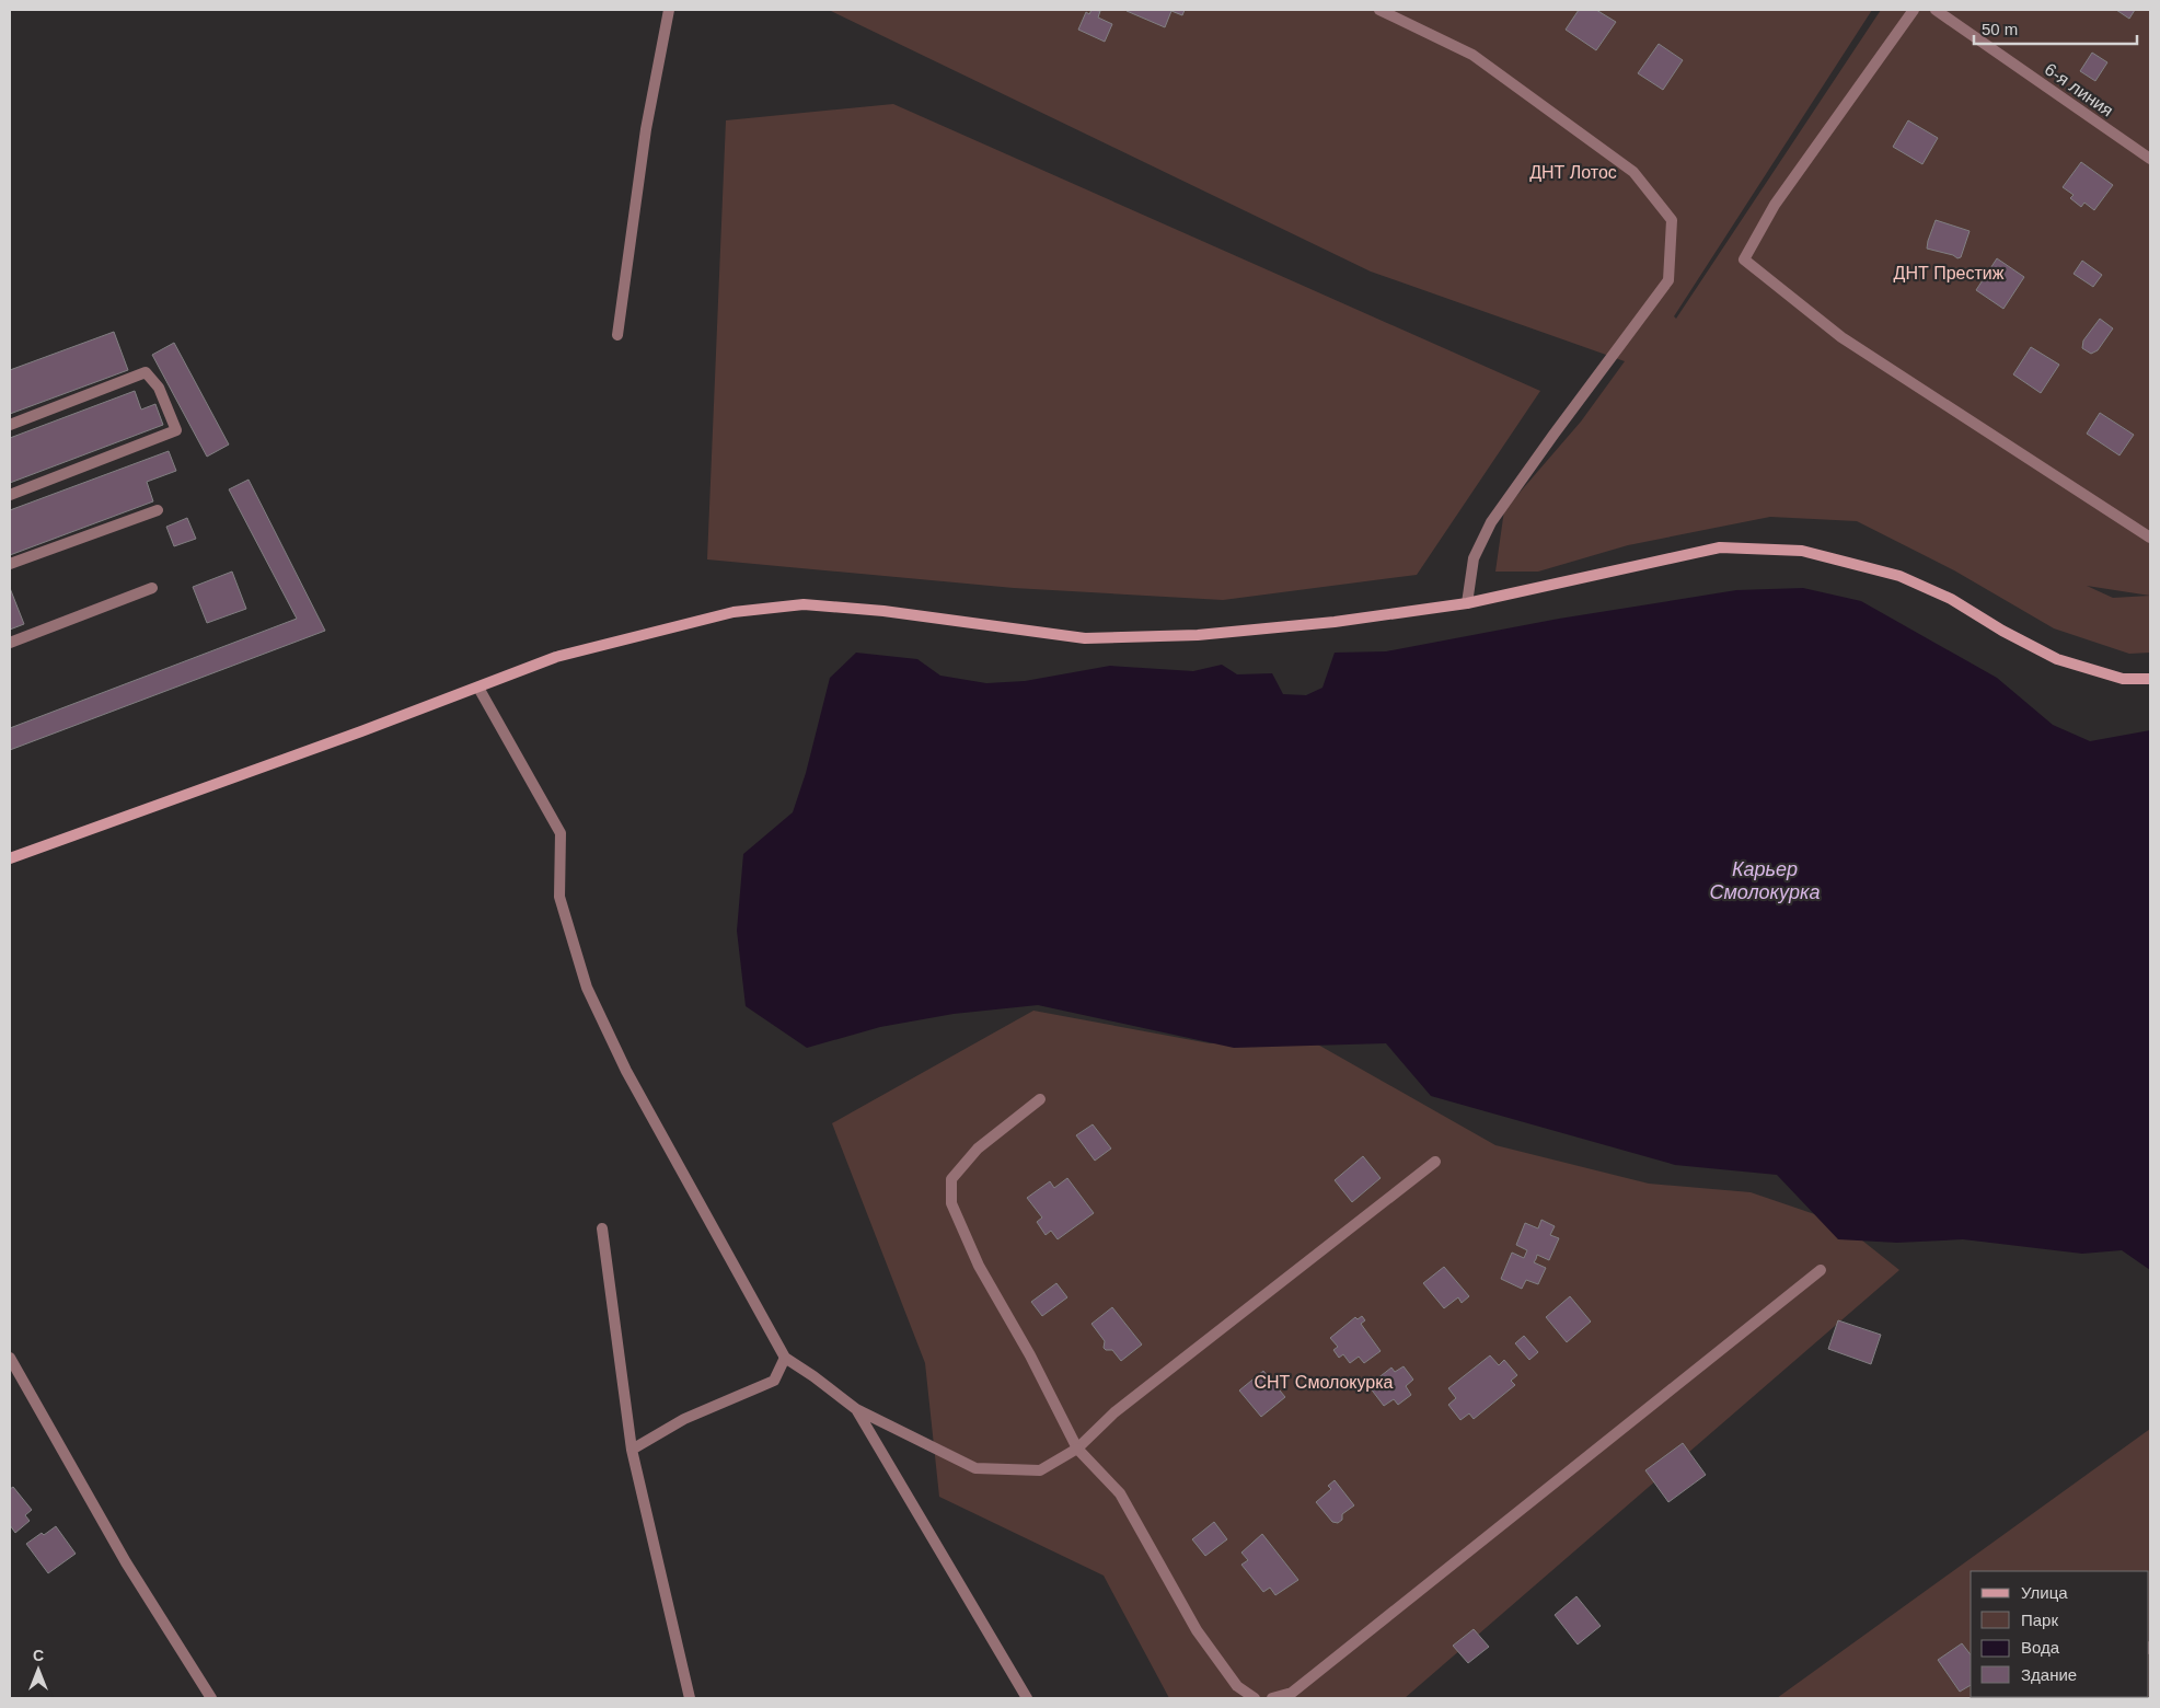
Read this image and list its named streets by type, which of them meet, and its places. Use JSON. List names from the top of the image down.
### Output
{
  "streets": {
    "street": ["6-я линия"]
  },
  "water": ["Карьер Смолокурка"],
  "parks": ["ДНТ Лотос", "ДНТ Престиж", "СНТ Смолокурка"],
  "legend": [
    "Улица",
    "Парк",
    "Вода",
    "Здание"
  ],
  "scale_bar": "50 m",
  "north": "top"
}
